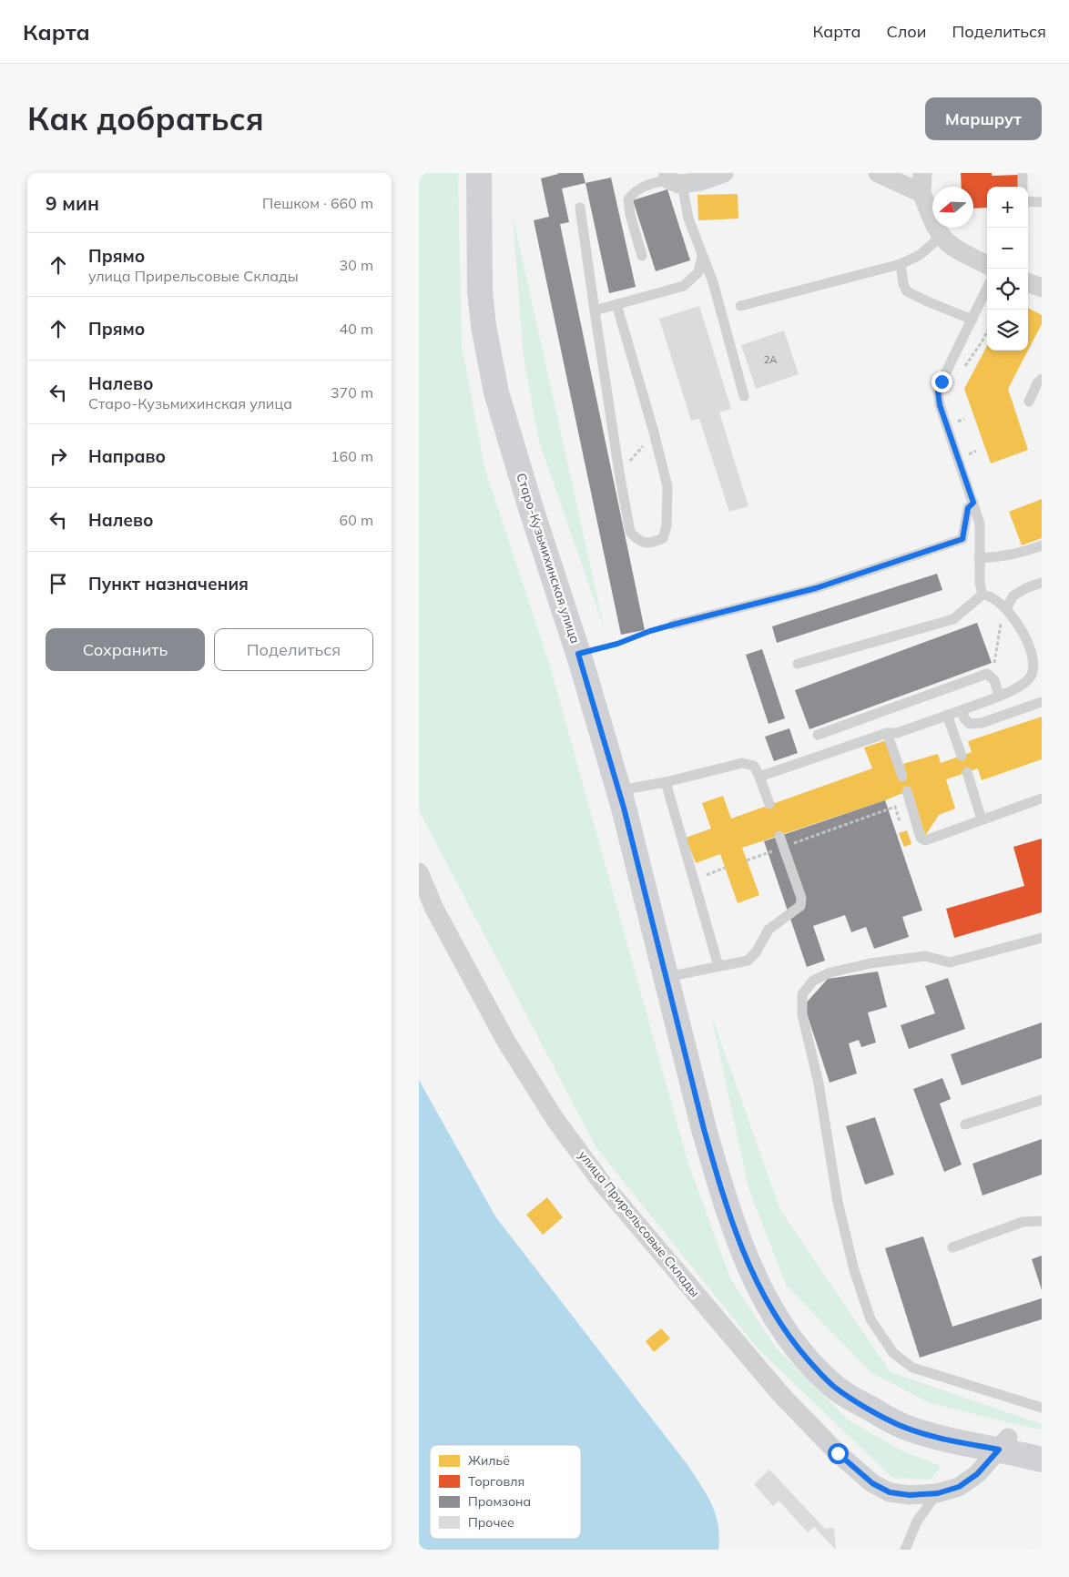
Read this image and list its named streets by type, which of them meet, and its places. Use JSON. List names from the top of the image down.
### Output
{
  "streets": {
    "main road": ["Старо-Кузьмихинская улица"],
    "street": ["улица Прирельсовые Склады"]
  },
  "crossings": [
    ["Старо-Кузьмихинская улица", "улица Прирельсовые Склады"]
  ],
  "house_numbers": ["2А"],
  "legend": [
    "Жильё",
    "Торговля",
    "Промзона",
    "Прочее"
  ],
  "north": "left",
  "page": {
    "header": "Карта",
    "nav": ["Карта", "Слои", "Поделиться"],
    "buttons": [
      "Маршрут",
      ["Сохранить", "Поделиться"]
    ],
    "title": "Как добраться",
    "heading": ["9 мин", "Пешком · 660 m"],
    "map_buttons": ["+", "−"],
    "list": [
      ["Прямо", "улица Прирельсовые Склады", "30 m"],
      ["Прямо", "40 m"],
      ["Налево", "Старо-Кузьмихинская улица", "370 m"],
      ["Направо", "160 m"],
      ["Налево", "60 m"],
      "Пункт назначения"
    ]
  }
}
